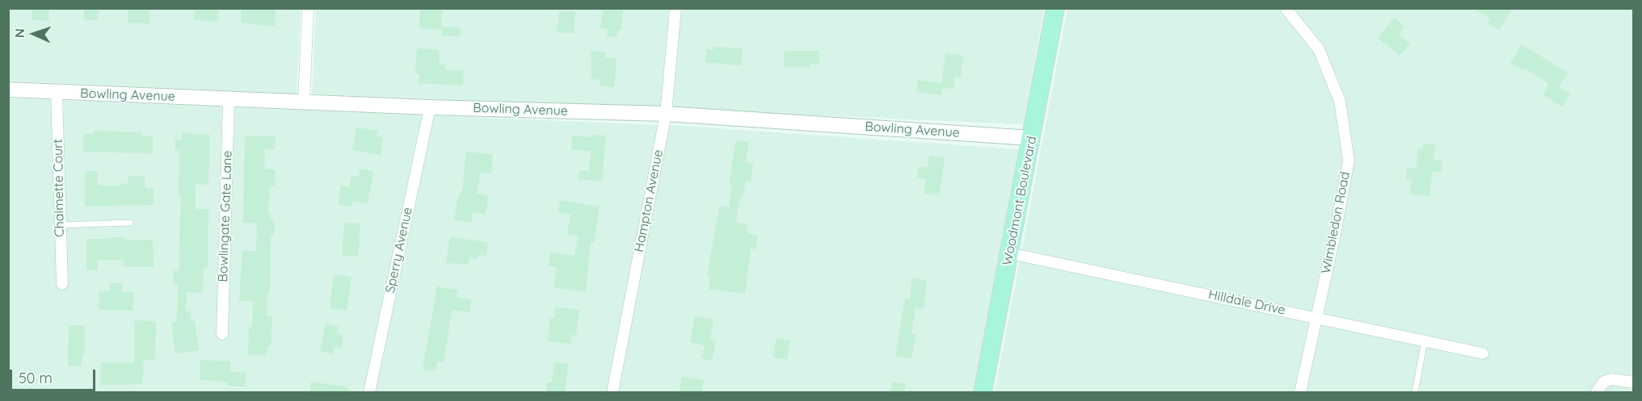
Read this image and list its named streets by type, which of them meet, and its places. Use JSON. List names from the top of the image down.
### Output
{
  "streets": {
    "main road": ["Woodmont Boulevard"],
    "street": [
      "Bowling Avenue",
      "Chalmette Court",
      "Hampton Avenue",
      "Bowlingate Gate Lane",
      "Wimbledon Road",
      "Sperry Avenue",
      "Hilldale Drive"
    ]
  },
  "crossings": [
    ["Bowling Avenue", "Chalmette Court"],
    ["Bowling Avenue", "Hampton Avenue"],
    ["Bowling Avenue", "Woodmont Boulevard"],
    ["Bowling Avenue", "Bowlingate Gate Lane"],
    ["Bowling Avenue", "Sperry Avenue"],
    ["Woodmont Boulevard", "Hilldale Drive"],
    ["Wimbledon Road", "Hilldale Drive"]
  ],
  "scale_bar": "50 m",
  "north": "left"
}
